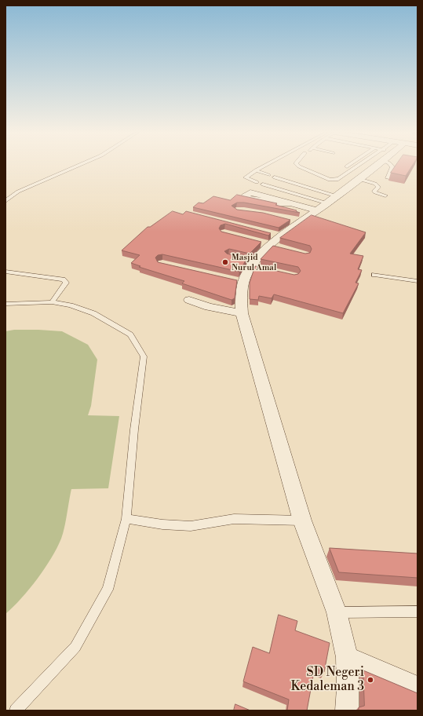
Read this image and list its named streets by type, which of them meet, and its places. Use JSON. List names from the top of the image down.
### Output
{
  "places": ["Masjid Nurul Amal", "SD Negeri Kedaleman 3"]
}
